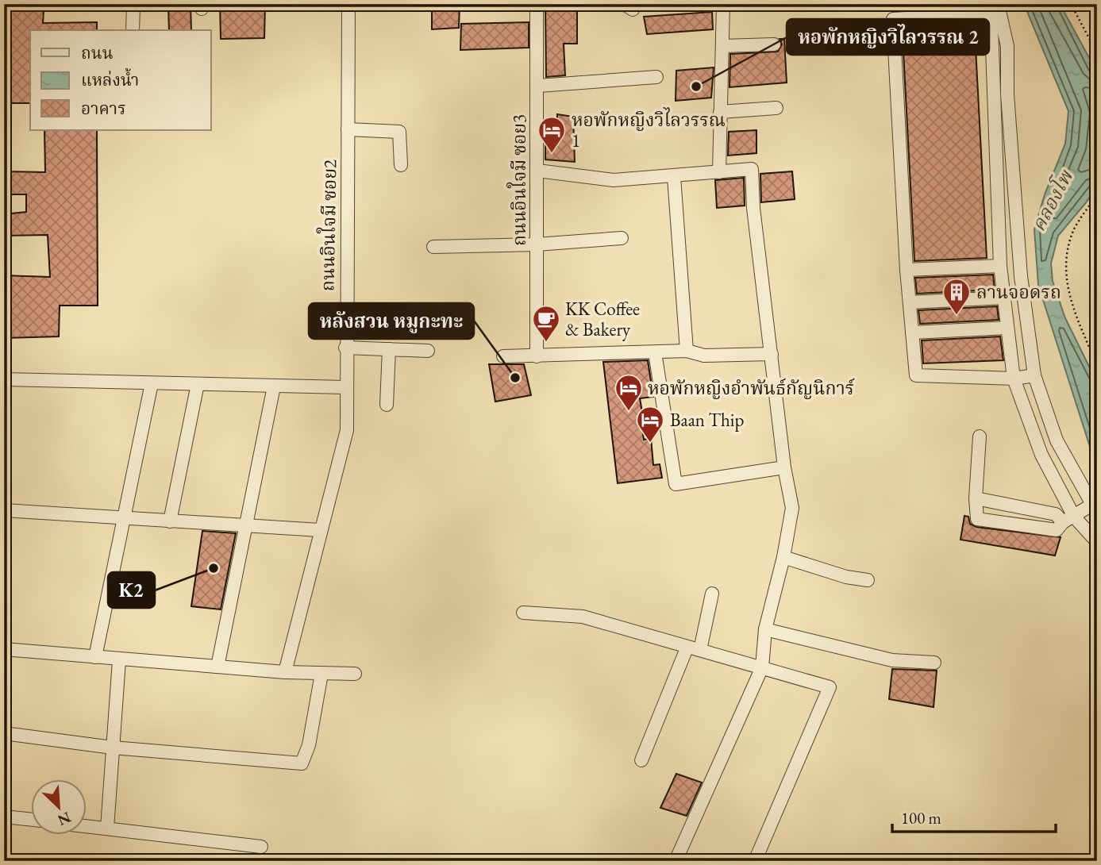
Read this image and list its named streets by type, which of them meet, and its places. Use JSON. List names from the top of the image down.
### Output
{
  "streets": {
    "street": ["ถนนอินใจมี ซอย3", "ถนนอินใจมี ซอย2"]
  },
  "water": ["คลองโพ"],
  "places": {
    "other": ["หอพักหญิงวิไลวรรณ 2", "หลังสวน หมูกะทะ", "K2"],
    "hotel": ["หอพักหญิงวิไลวรรณ 1", "หอพักหญิงอำพันธ์กัญนิการ์", "Baan Thip"],
    "building": ["ลานจอดรถ"],
    "cafe": ["KK Coffee & Bakery"]
  },
  "legend": ["ถนน", "แหล่งน้ำ", "อาคาร"],
  "scale_bar": "100 m",
  "north": "bottom right"
}
